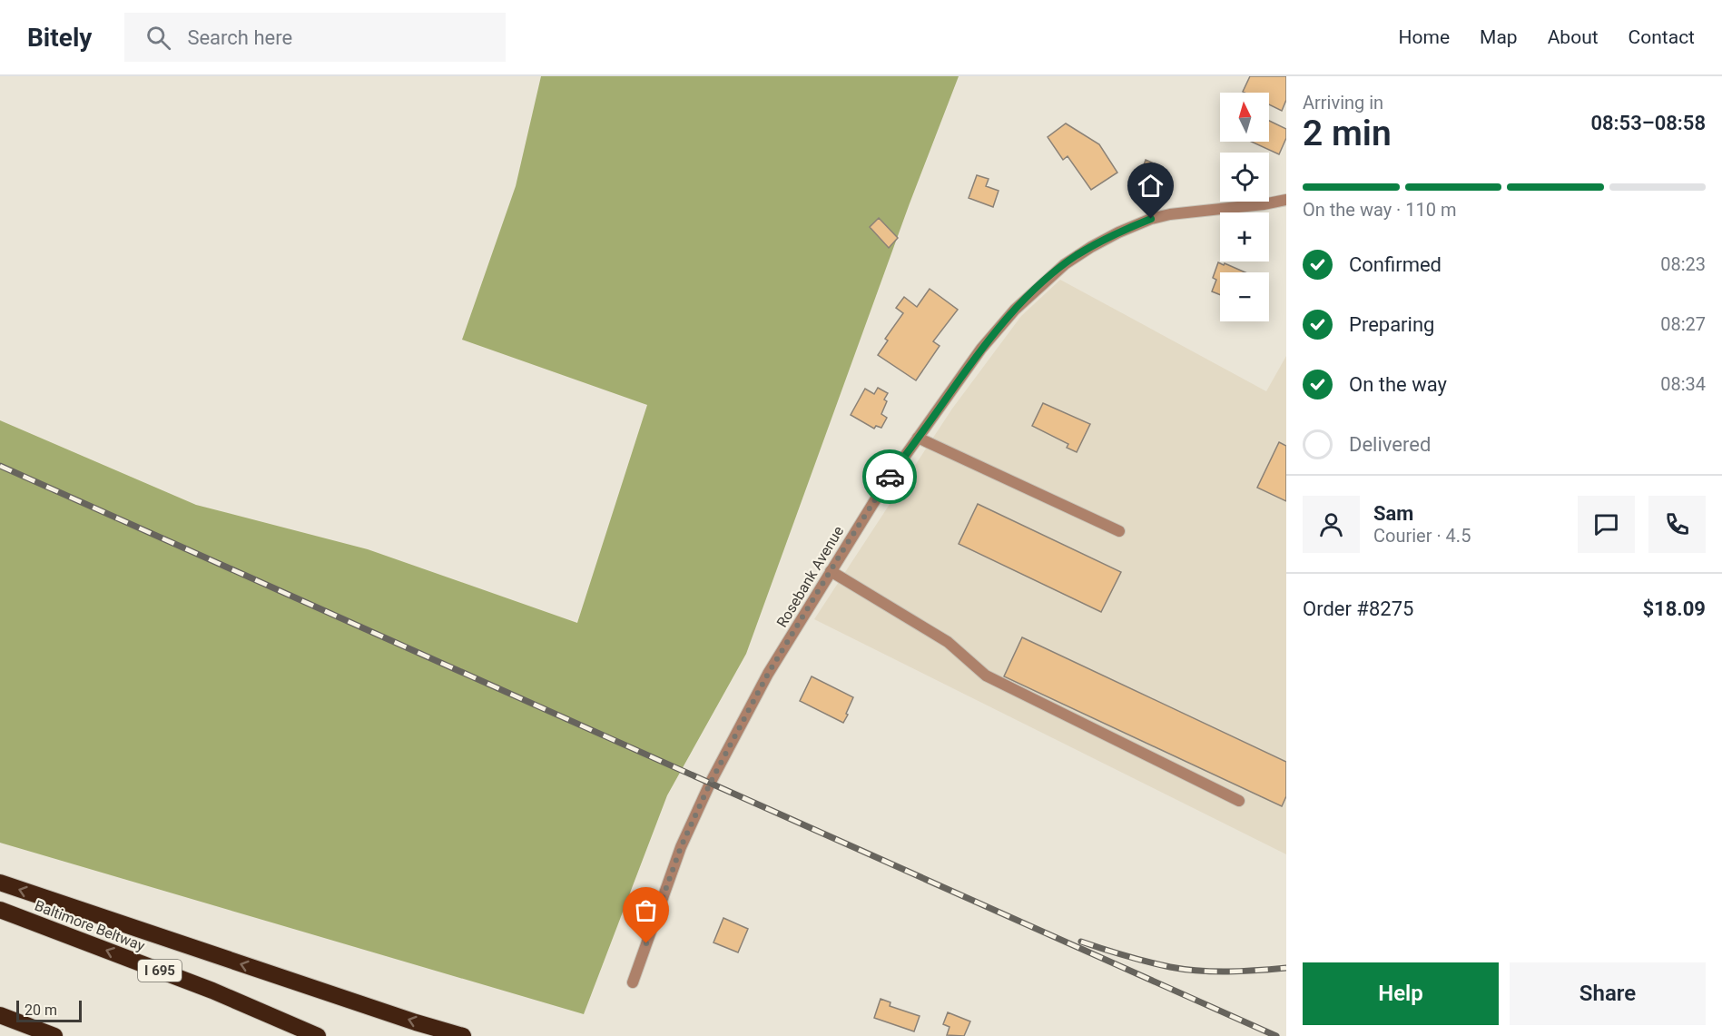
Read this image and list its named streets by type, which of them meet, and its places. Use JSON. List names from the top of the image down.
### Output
{
  "streets": {
    "highway": ["Baltimore Beltway", "I 695"],
    "street": ["Rosebank Avenue"]
  },
  "scale_bar": "20 m",
  "north": "top",
  "page": {
    "header": "Bitely",
    "search": "Search here",
    "nav": [
      "Home",
      "Map",
      "About",
      "Contact"
    ],
    "heading": ["2 min", "Arriving in", "08:53–08:58"],
    "panel": [
      "Sam",
      "Courier · 4.5",
      "Order #8275",
      "$18.09"
    ],
    "map_buttons": ["+", "−"],
    "bar": "On the way · 110 m",
    "list": [
      ["Confirmed", "08:23"],
      ["Preparing", "08:27"],
      ["On the way", "08:34"],
      "Delivered"
    ],
    "buttons": ["Help", "Share"],
    "scale": "20 m"
  }
}
